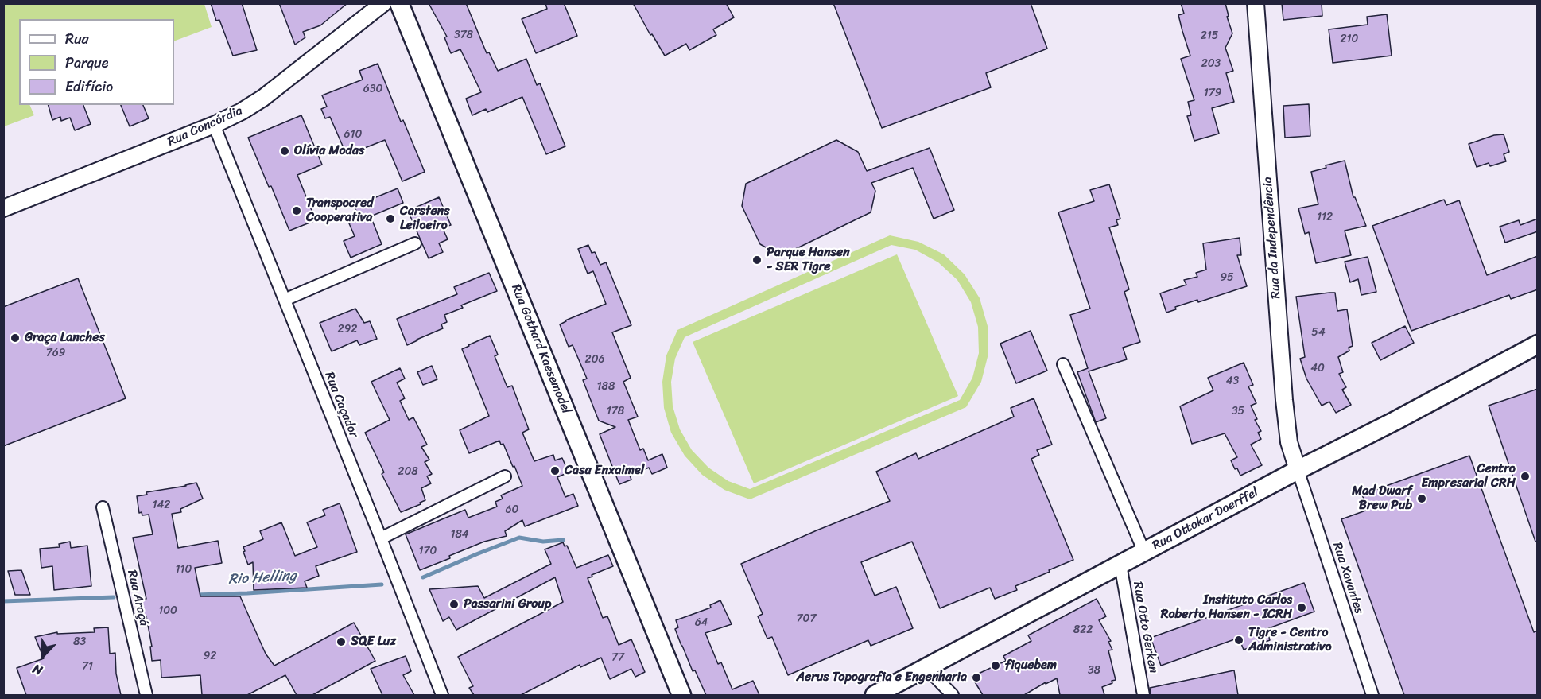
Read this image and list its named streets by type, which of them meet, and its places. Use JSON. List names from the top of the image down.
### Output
{
  "streets": {
    "main road": ["Rua Gothard Kaesemodel", "Rua Ottokar Doerffel"],
    "street": [
      "Rua Concórdia",
      "Rua da Independência",
      "Rua Caçador",
      "Rua Xavantes",
      "Rua Araçá",
      "Rua Otto Gerken"
    ]
  },
  "crossings": [
    ["Rua Concórdia", "Rua Caçador"],
    ["Rua da Independência", "Rua Ottokar Doerffel"],
    ["Rua da Independência", "Rua Xavantes"],
    ["Rua Ottokar Doerffel", "Rua Xavantes"],
    ["Rua Ottokar Doerffel", "Rua Otto Gerken"]
  ],
  "water": ["Rio Helling"],
  "places": [
    "Olívia Modas",
    "Transpocred Cooperativa",
    "Carstens Leiloeiro",
    "Parque Hansen - SER Tigre",
    "Graça Lanches",
    "Casa Enxaimel",
    "Centro Empresarial CRH",
    "Mad Dwarf Brew Pub",
    "Passarini Group",
    "Instituto Carlos Roberto Hansen - ICRH",
    "Tigre - Centro Administrativo",
    "SQE Luz",
    "fiquebem",
    "Aerus Topografia e Engenharia"
  ],
  "house_numbers": [
    "378",
    "215",
    "210",
    "203",
    "630",
    "179",
    "610",
    "112",
    "95",
    "292",
    "54",
    "769",
    "206",
    "40",
    "43",
    "188",
    "178",
    "35",
    "208",
    "142",
    "60",
    "184",
    "170",
    "110",
    "100",
    "707",
    "64",
    "822",
    "83",
    "92",
    "77",
    "71",
    "38"
  ],
  "legend": ["Rua", "Parque", "Edifício"],
  "north": "bottom"
}
